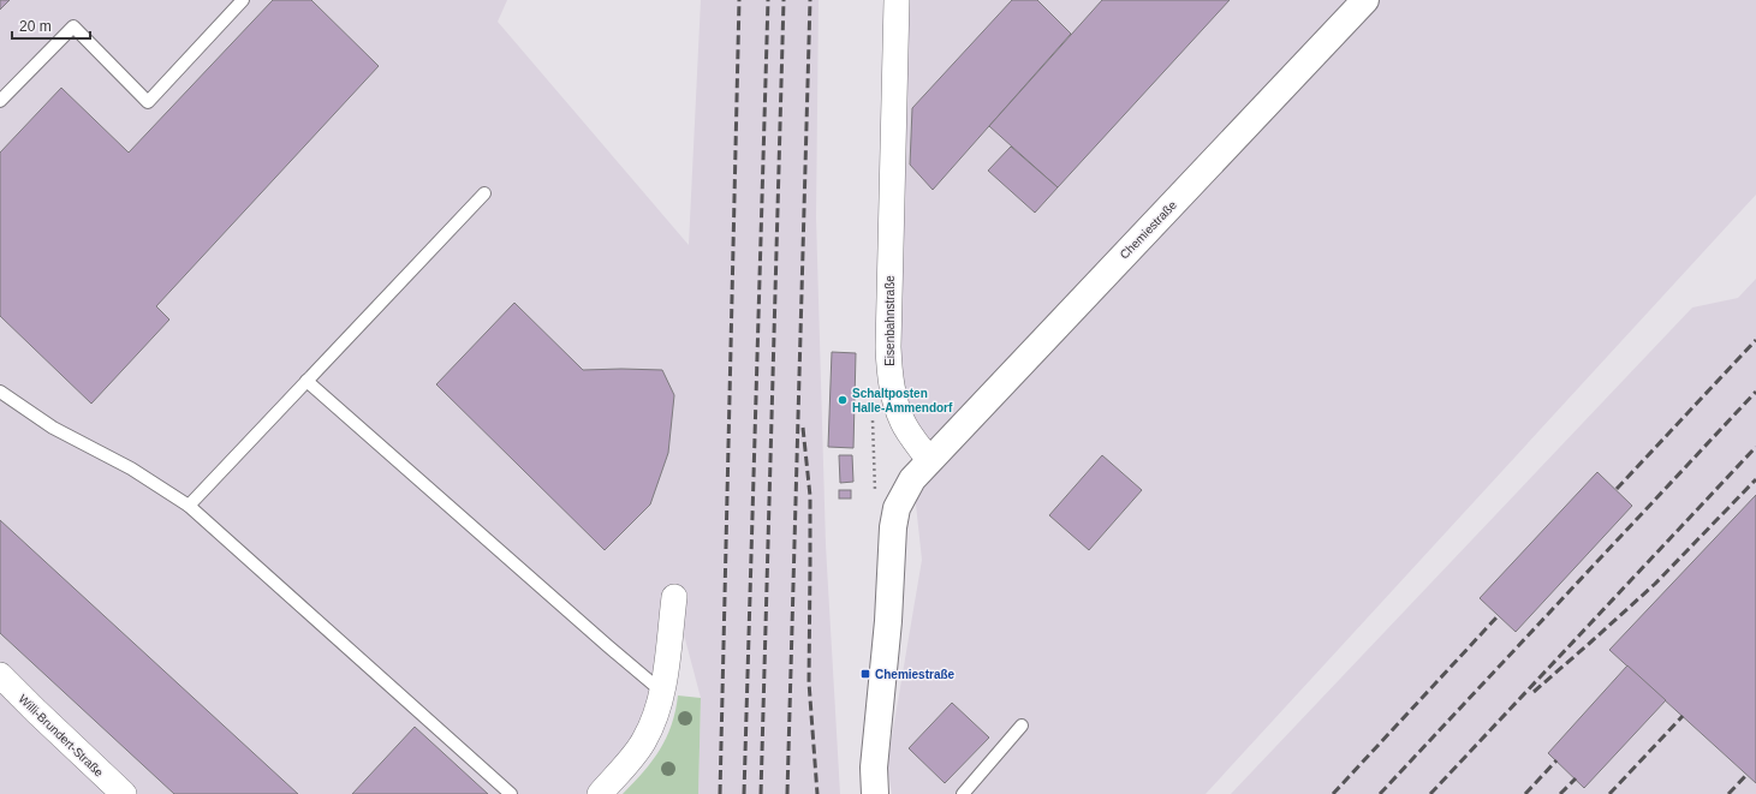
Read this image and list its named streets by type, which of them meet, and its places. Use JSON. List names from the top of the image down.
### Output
{
  "streets": {
    "street": ["Chemiestraße", "Eisenbahnstraße", "Willi-Brundert-Straße"]
  },
  "crossings": [
    ["Chemiestraße", "Eisenbahnstraße"]
  ],
  "places": {
    "other": ["Schaltposten Halle-Ammendorf"],
    "transit": ["Chemiestraße"]
  },
  "scale_bar": "20 m"
}
